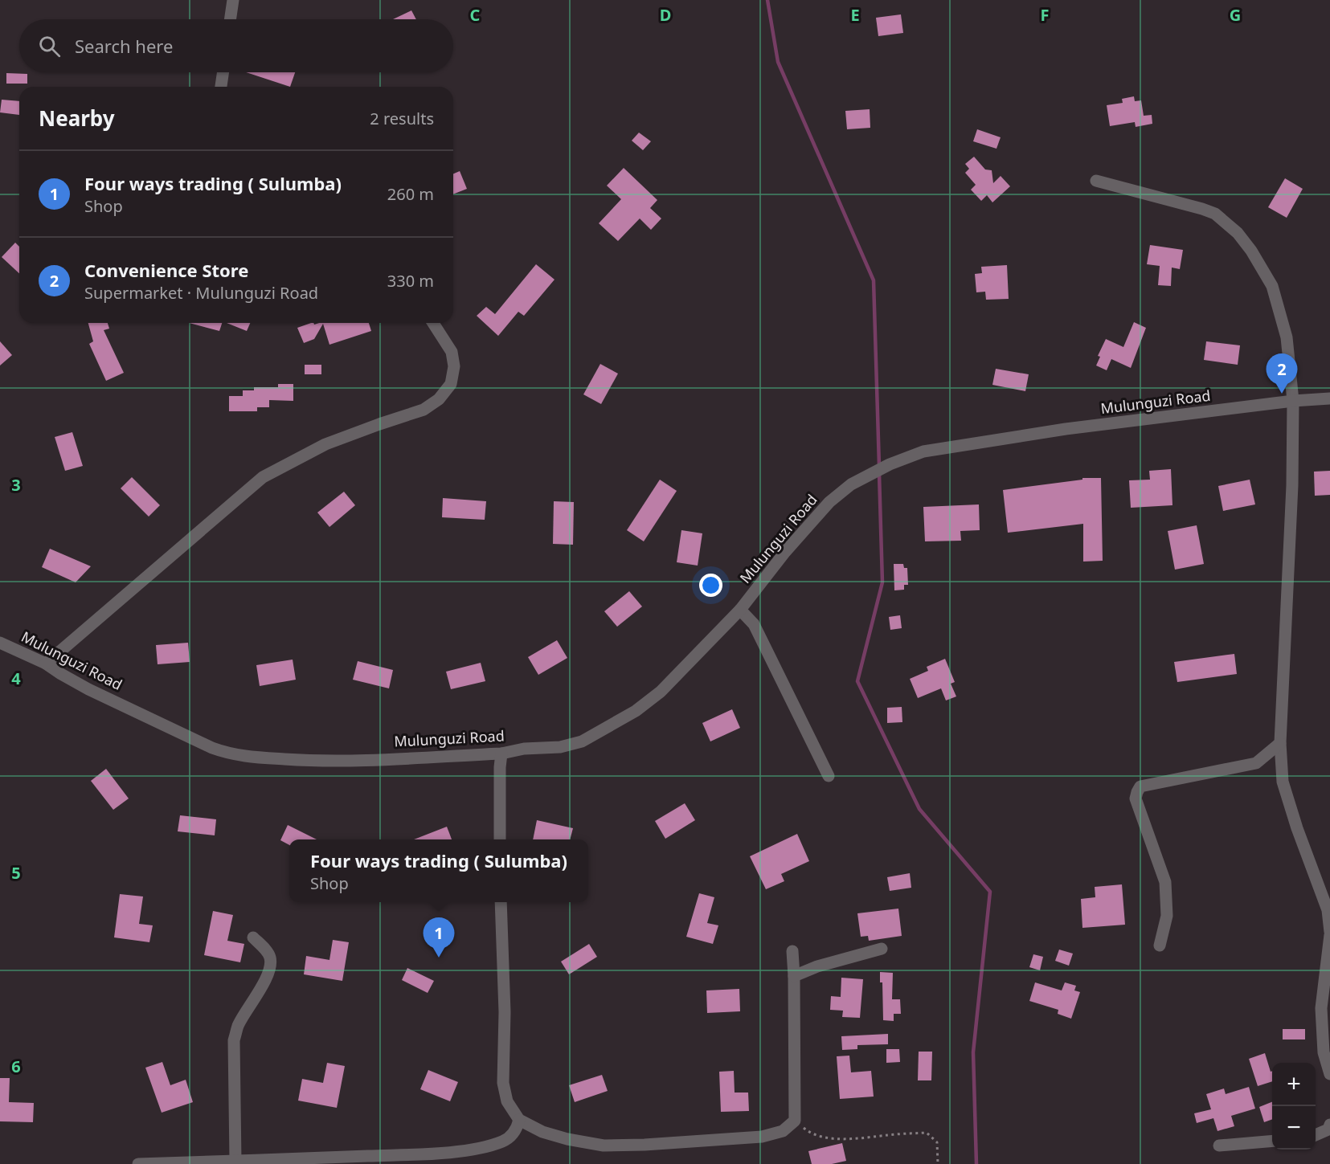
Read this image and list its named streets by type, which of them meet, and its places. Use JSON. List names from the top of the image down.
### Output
{
  "streets": {
    "street": ["Mulunguzi Road"]
  },
  "page": {
    "search": "Search here",
    "heading": ["Nearby", "2 results"],
    "list": [
      {
        "mark": "1",
        "name": "Four ways trading ( Sulumba)",
        "note": "Shop",
        "value": "260 m"
      },
      {
        "mark": "2",
        "name": "Convenience Store",
        "note": "Supermarket · Mulunguzi Road",
        "value": "330 m"
      }
    ],
    "pins": ["2", "1"],
    "popup": ["Four ways trading ( Sulumba)", "Shop"],
    "map_buttons": ["+", "−"]
  },
  "grid": {
    "columns": [
      "C",
      "D",
      "E",
      "F",
      "G"
    ],
    "rows": [
      "3",
      "4",
      "5",
      "6"
    ]
  }
}
